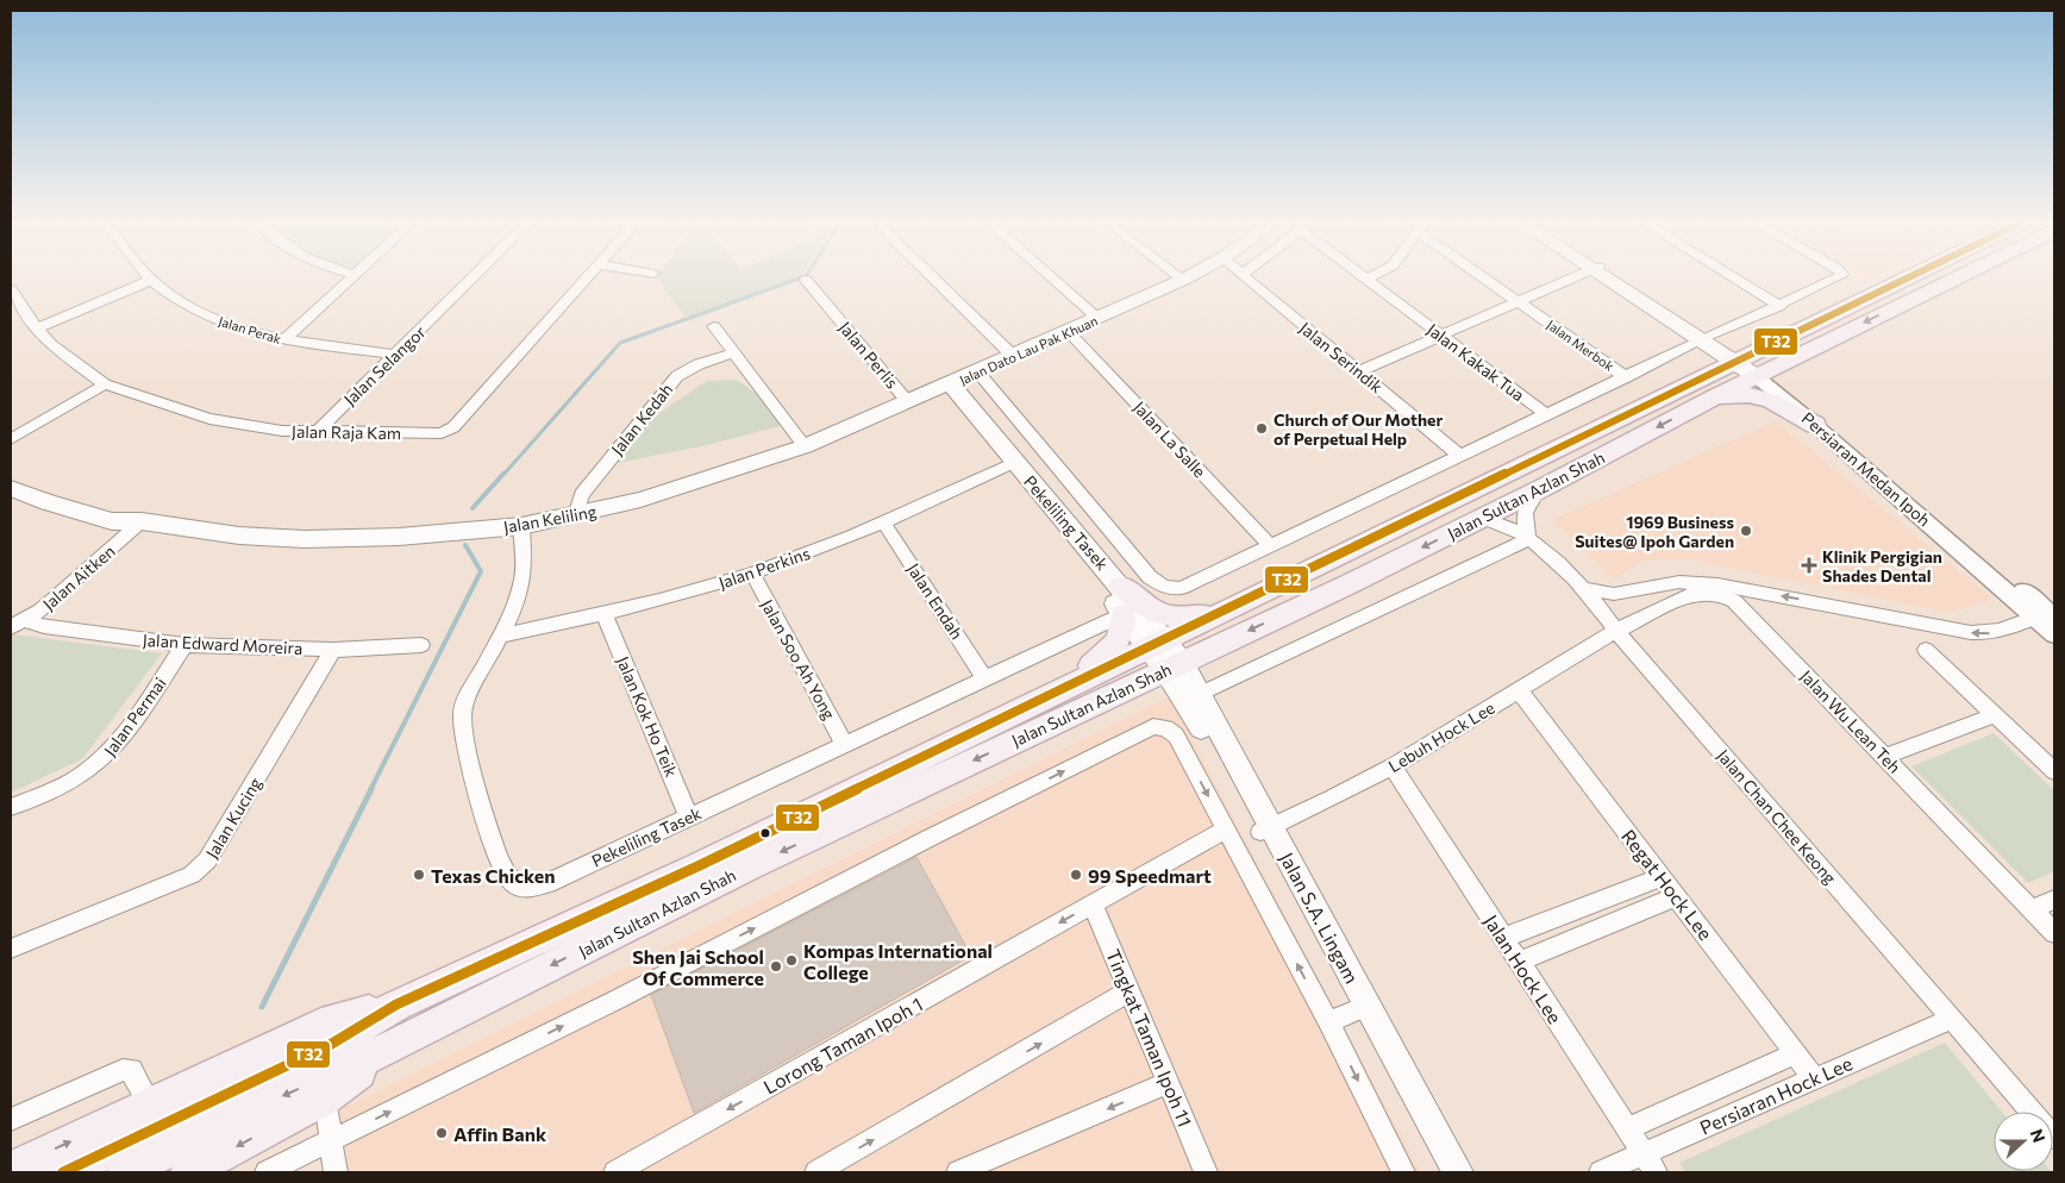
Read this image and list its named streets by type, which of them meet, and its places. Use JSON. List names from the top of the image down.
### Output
{
  "streets": {
    "main road": [
      "Jalan Dato Lau Pak Khuan",
      "Jalan Sultan Azlan Shah",
      "Jalan Keliling",
      "Pekeliling Tasek",
      "Jalan S.A. Lingam"
    ],
    "street": [
      "Jalan Perak",
      "Jalan Merbok",
      "Jalan Perlis",
      "Jalan Serindik",
      "Jalan Kakak Tua",
      "Jalan Selangor",
      "Jalan Kedah",
      "Jalan Raja Kam",
      "Jalan La Salle",
      "Persiaran Medan Ipoh",
      "Jalan Perkins",
      "Jalan Aitken",
      "Jalan Endah",
      "Jalan Edward Moreira",
      "Jalan Soo Ah Yong",
      "Jalan Permai",
      "Jalan Kok Ho Teik",
      "Jalan Wu Lean Teh",
      "Lebuh Hock Lee",
      "Jalan Chan Chee Keong",
      "Jalan Kucing",
      "Regat Hock Lee",
      "Jalan Hock Lee",
      "Tingkat Taman Ipoh 11",
      "Lorong Taman Ipoh 1",
      "Persiaran Hock Lee"
    ]
  },
  "crossings": [
    ["Jalan Perak", "Jalan Selangor"],
    ["Jalan Dato Lau Pak Khuan", "Jalan La Salle"],
    ["Jalan Dato Lau Pak Khuan", "Jalan Keliling"],
    ["Jalan Dato Lau Pak Khuan", "Pekeliling Tasek"],
    ["Jalan Perlis", "Jalan Keliling"],
    ["Jalan Selangor", "Jalan Raja Kam"],
    ["Jalan Kedah", "Jalan Keliling"],
    ["Persiaran Medan Ipoh", "Jalan Sultan Azlan Shah"],
    ["Jalan Sultan Azlan Shah", "Pekeliling Tasek"],
    ["Jalan Sultan Azlan Shah", "Jalan Chan Chee Keong"],
    ["Jalan Sultan Azlan Shah", "Jalan S.A. Lingam"],
    ["Jalan Keliling", "Pekeliling Tasek"],
    ["Jalan Keliling", "Jalan Aitken"],
    ["Pekeliling Tasek", "Jalan Perkins"],
    ["Pekeliling Tasek", "Jalan Endah"],
    ["Pekeliling Tasek", "Jalan Soo Ah Yong"],
    ["Pekeliling Tasek", "Jalan Kok Ho Teik"],
    ["Pekeliling Tasek", "Jalan S.A. Lingam"],
    ["Jalan Perkins", "Jalan Endah"],
    ["Jalan Perkins", "Jalan Soo Ah Yong"],
    ["Jalan Perkins", "Jalan Kok Ho Teik"],
    ["Jalan Aitken", "Jalan Edward Moreira"],
    ["Jalan Edward Moreira", "Jalan Permai"],
    ["Jalan Edward Moreira", "Jalan Kucing"],
    ["Jalan Wu Lean Teh", "Lebuh Hock Lee"],
    ["Jalan Wu Lean Teh", "Jalan Chan Chee Keong"],
    ["Lebuh Hock Lee", "Jalan Chan Chee Keong"],
    ["Lebuh Hock Lee", "Regat Hock Lee"],
    ["Lebuh Hock Lee", "Jalan S.A. Lingam"],
    ["Lebuh Hock Lee", "Jalan Hock Lee"],
    ["Jalan Chan Chee Keong", "Persiaran Hock Lee"],
    ["Regat Hock Lee", "Persiaran Hock Lee"],
    ["Jalan Hock Lee", "Persiaran Hock Lee"],
    ["Tingkat Taman Ipoh 11", "Lorong Taman Ipoh 1"]
  ],
  "places": {
    "other": [
      "Church of Our Mother of Perpetual Help",
      "1969 Business Suites@ Ipoh Garden",
      "Texas Chicken",
      "99 Speedmart",
      "Kompas International College",
      "Shen Jai School Of Commerce",
      "Affin Bank"
    ],
    "health": ["Klinik Pergigian Shades Dental"]
  },
  "lines": ["transit line T32"],
  "north": "right"
}
